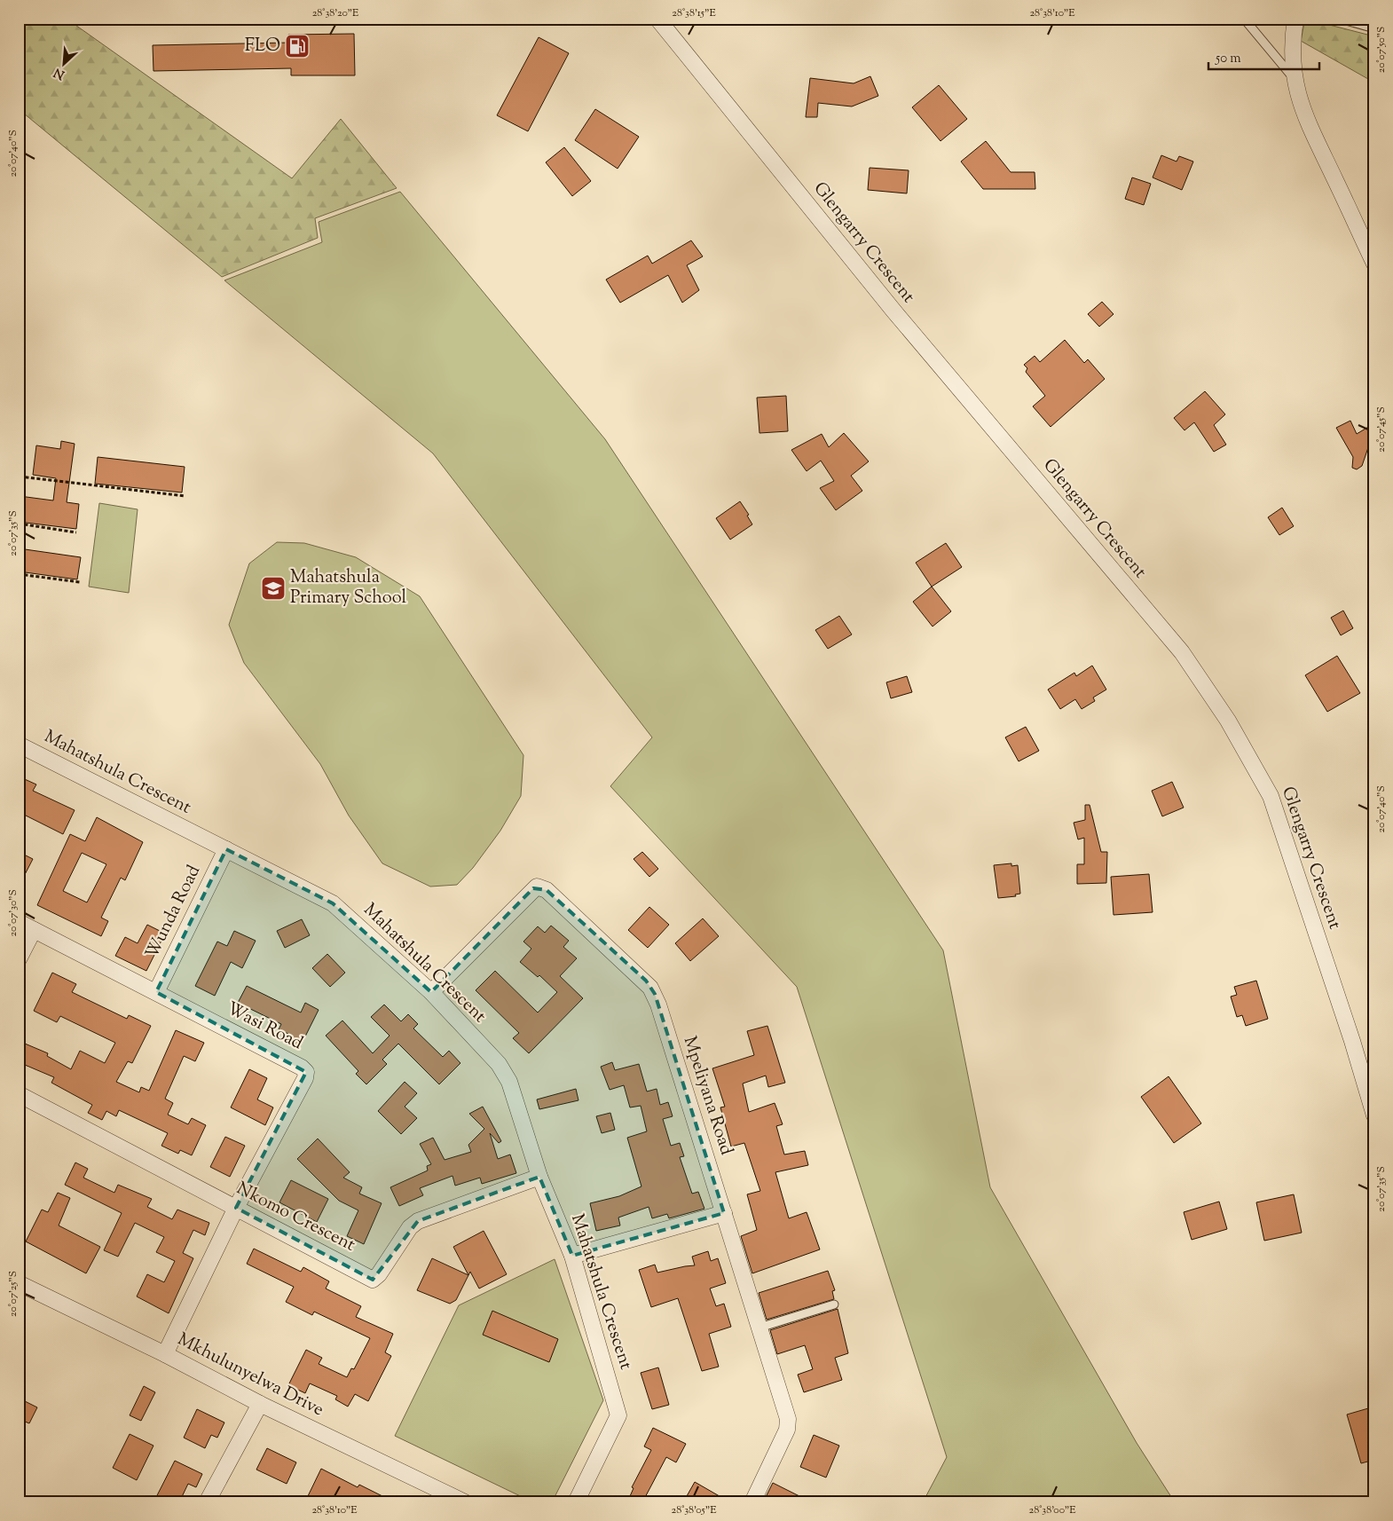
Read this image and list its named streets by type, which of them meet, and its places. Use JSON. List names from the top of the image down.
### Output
{
  "streets": {
    "street": [
      "Glengarry Crescent",
      "Mahatshula Crescent",
      "Wunda Road",
      "Wasi Road",
      "Mpeliyana Road",
      "Nkomo Crescent",
      "Mkhulunyelwa Drive"
    ]
  },
  "crossings": [
    ["Mahatshula Crescent", "Wunda Road"],
    ["Mahatshula Crescent", "Mpeliyana Road"],
    ["Mahatshula Crescent", "Nkomo Crescent"],
    ["Wunda Road", "Wasi Road"],
    ["Wasi Road", "Nkomo Crescent"],
    ["Wasi Road", "Mkhulunyelwa Drive"]
  ],
  "places": {
    "fuel station": ["FLO"],
    "school or university": ["Mahatshula Primary School"]
  },
  "scale_bar": "50 m",
  "north": "bottom left",
  "coordinates": [
    "28°38'20\"E",
    "28°38'15\"E",
    "28°38'10\"E",
    "20°07'50\"S",
    "20°07'40\"S",
    "20°07'45\"S",
    "20°07'35\"S",
    "20°07'30\"S",
    "20°07'25\"S",
    "28°38'05\"E",
    "28°38'00\"E"
  ]
}
